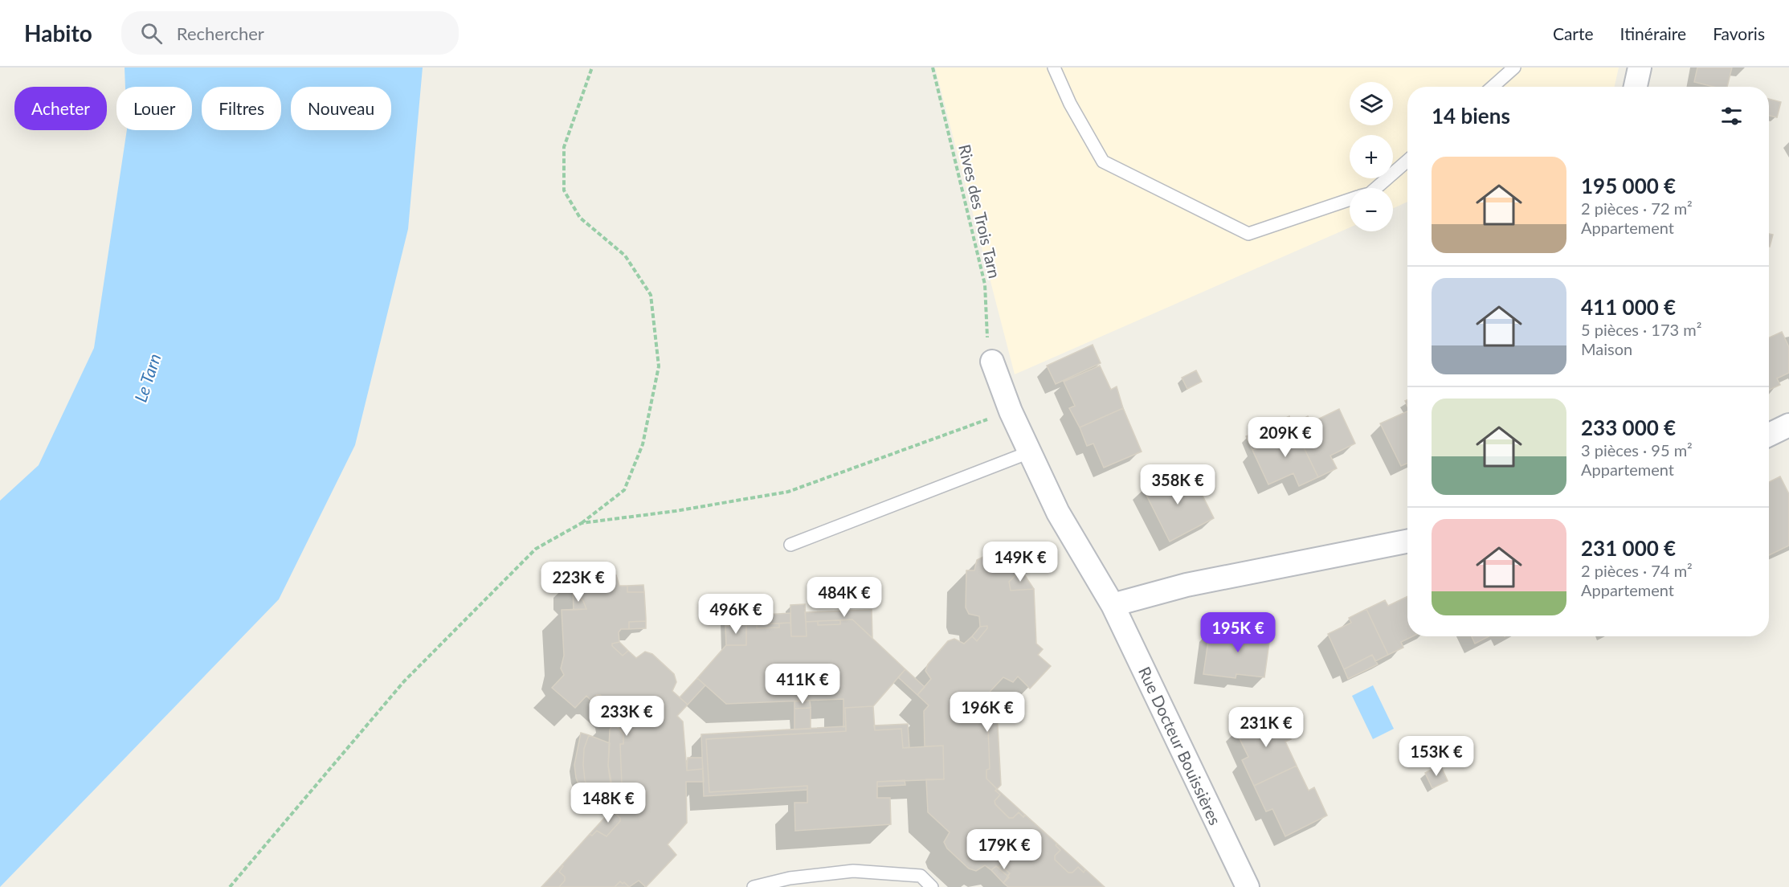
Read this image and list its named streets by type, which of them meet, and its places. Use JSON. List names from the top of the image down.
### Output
{
  "streets": {
    "street": ["Rue Docteur Bouissières"],
    "path": ["Rives des Trois Tarn"]
  },
  "crossings": [
    ["Rives des Trois Tarn", "Rue Docteur Bouissières"]
  ],
  "water": ["Le Tarn"],
  "page": {
    "header": "Habito",
    "search": "Rechercher",
    "nav": ["Carte", "Itinéraire", "Favoris"],
    "map_buttons": ["+", "−"],
    "chip": [
      "Acheter",
      "Louer",
      "Filtres",
      "Nouveau"
    ],
    "heading": "14 biens",
    "list": [
      {
        "name": "195 000 €",
        "note": "2 pièces · 72 m² · Appartement"
      },
      {
        "name": "411 000 €",
        "note": "5 pièces · 173 m² · Maison"
      },
      {
        "name": "233 000 €",
        "note": "3 pièces · 95 m² · Appartement"
      },
      {
        "name": "231 000 €",
        "note": "2 pièces · 74 m² · Appartement"
      }
    ],
    "price": [
      "209K €",
      "358K €",
      "149K €",
      "223K €",
      "484K €",
      "496K €",
      "195K €",
      "411K €",
      "196K €",
      "233K €",
      "231K €",
      "153K €",
      "148K €",
      "179K €"
    ]
  }
}
